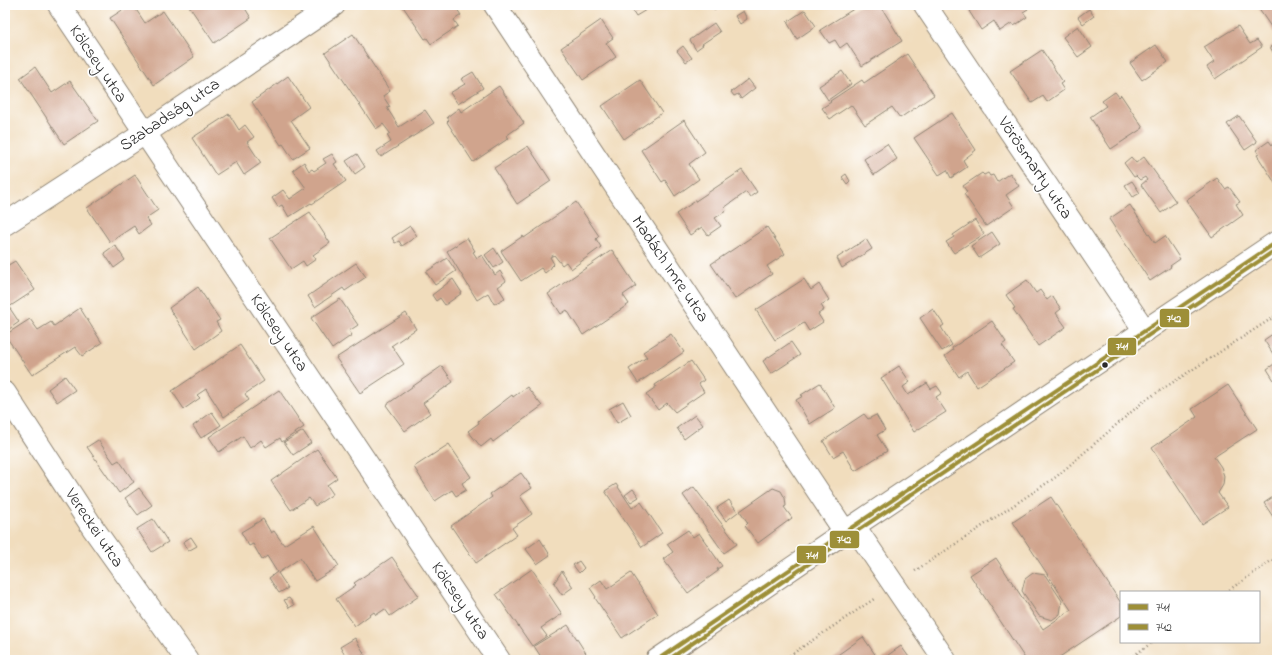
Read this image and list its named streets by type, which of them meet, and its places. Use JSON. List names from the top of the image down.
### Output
{
  "streets": {
    "street": [
      "Kölcsey utca",
      "Szabadság utca",
      "Vörösmarty utca",
      "Madách Imre utca",
      "Vereckei utca"
    ]
  },
  "crossings": [
    ["Kölcsey utca", "Szabadság utca"]
  ],
  "lines": ["transit line 741", "transit line 742"],
  "legend": ["741", "742"]
}
